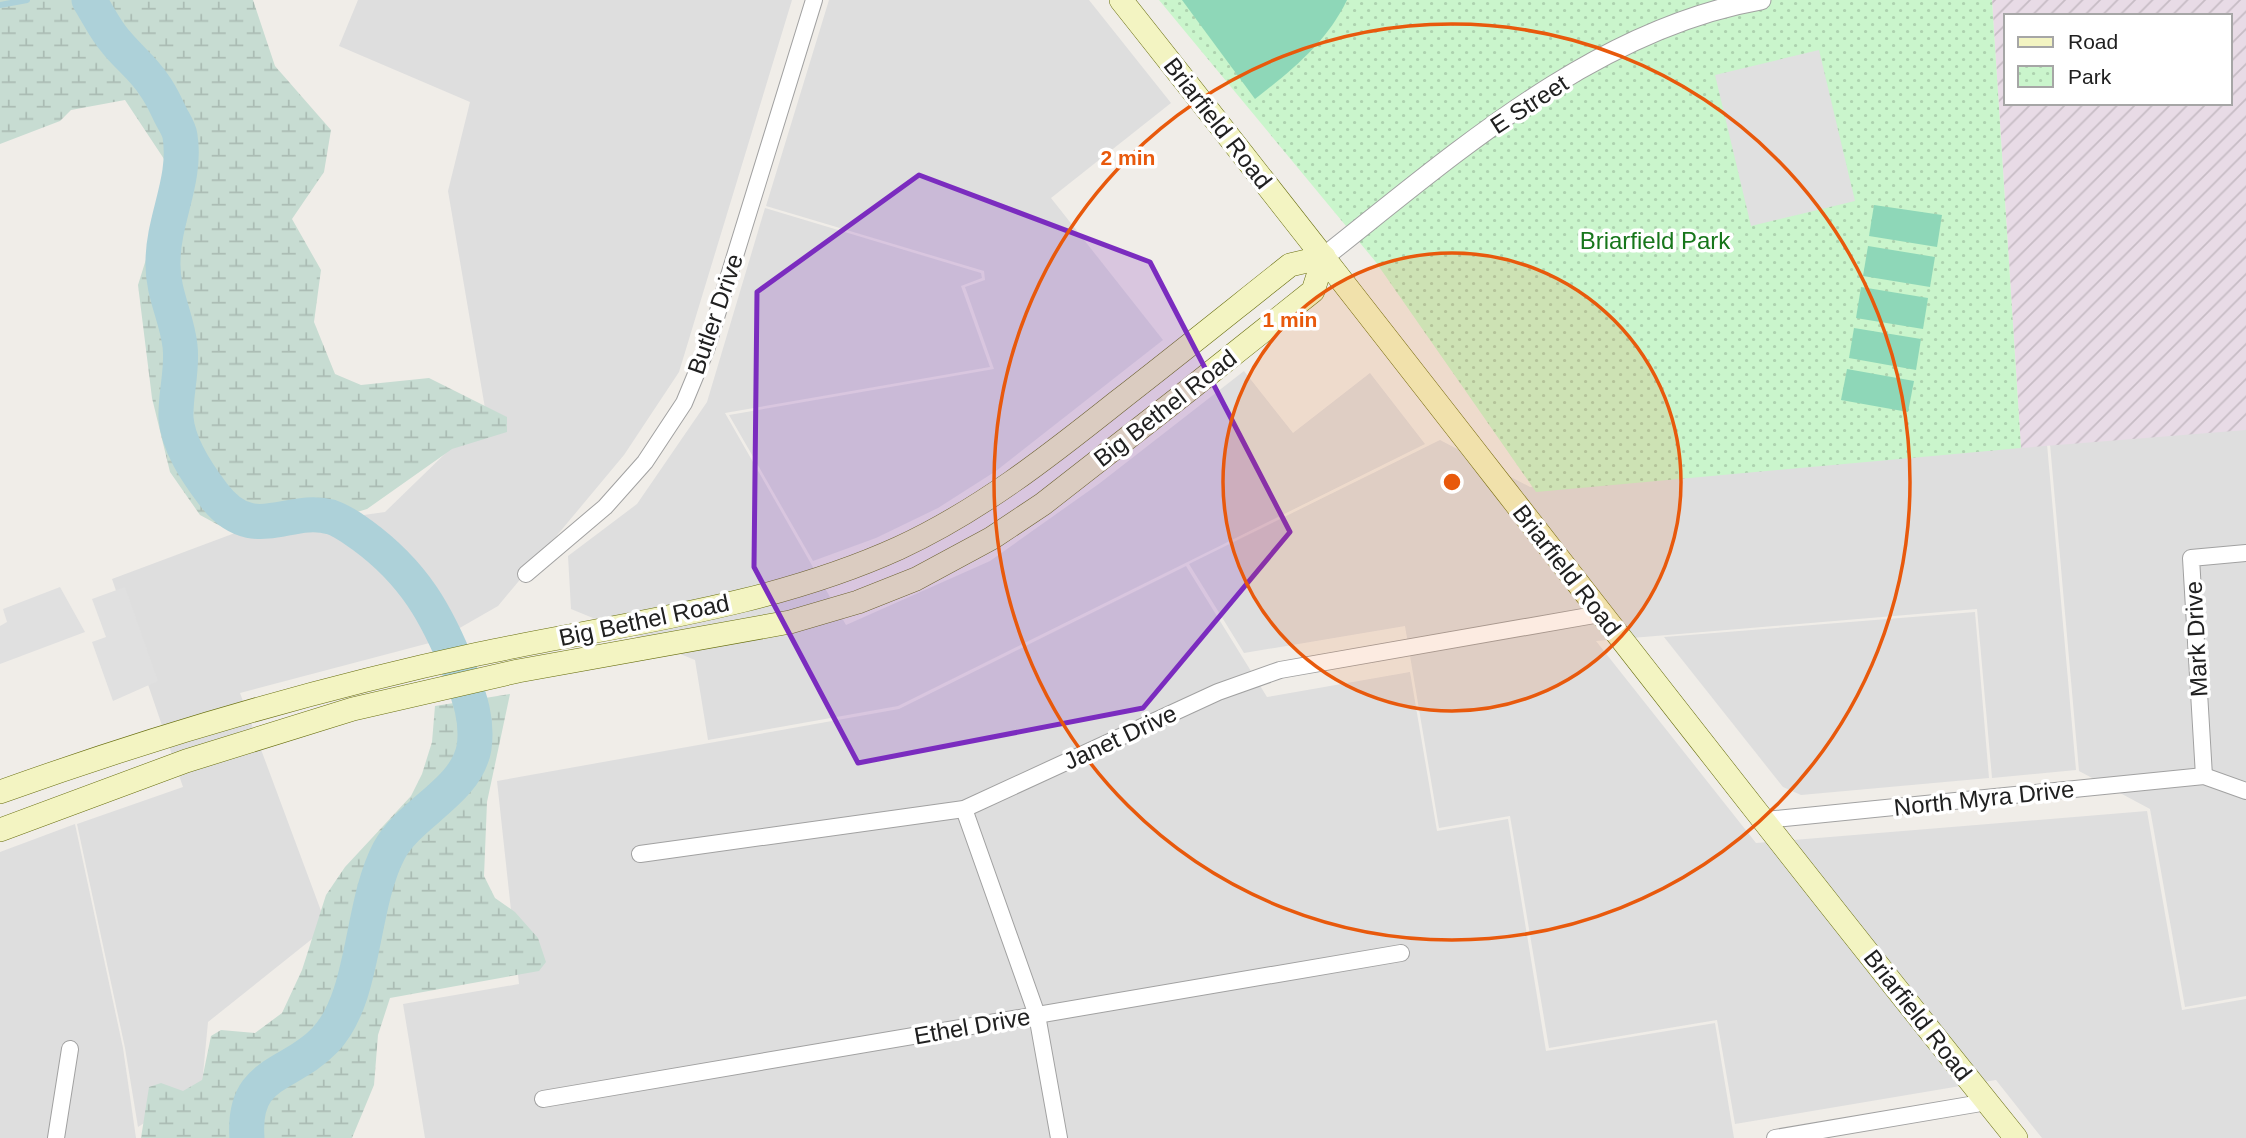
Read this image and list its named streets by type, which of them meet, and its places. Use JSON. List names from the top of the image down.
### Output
{
  "streets": {
    "main road": ["Briarfield Road", "Big Bethel Road"],
    "street": [
      "E Street",
      "Butler Drive",
      "Mark Drive",
      "Janet Drive",
      "North Myra Drive",
      "Ethel Drive"
    ]
  },
  "crossings": [
    ["E Street", "Briarfield Road"],
    ["E Street", "Big Bethel Road"],
    ["Briarfield Road", "Big Bethel Road"],
    ["Briarfield Road", "Janet Drive"],
    ["Briarfield Road", "North Myra Drive"],
    ["Mark Drive", "North Myra Drive"]
  ],
  "parks": ["Briarfield Park"],
  "legend": ["Road", "Park"],
  "rings": ["2 min", "1 min"]
}
